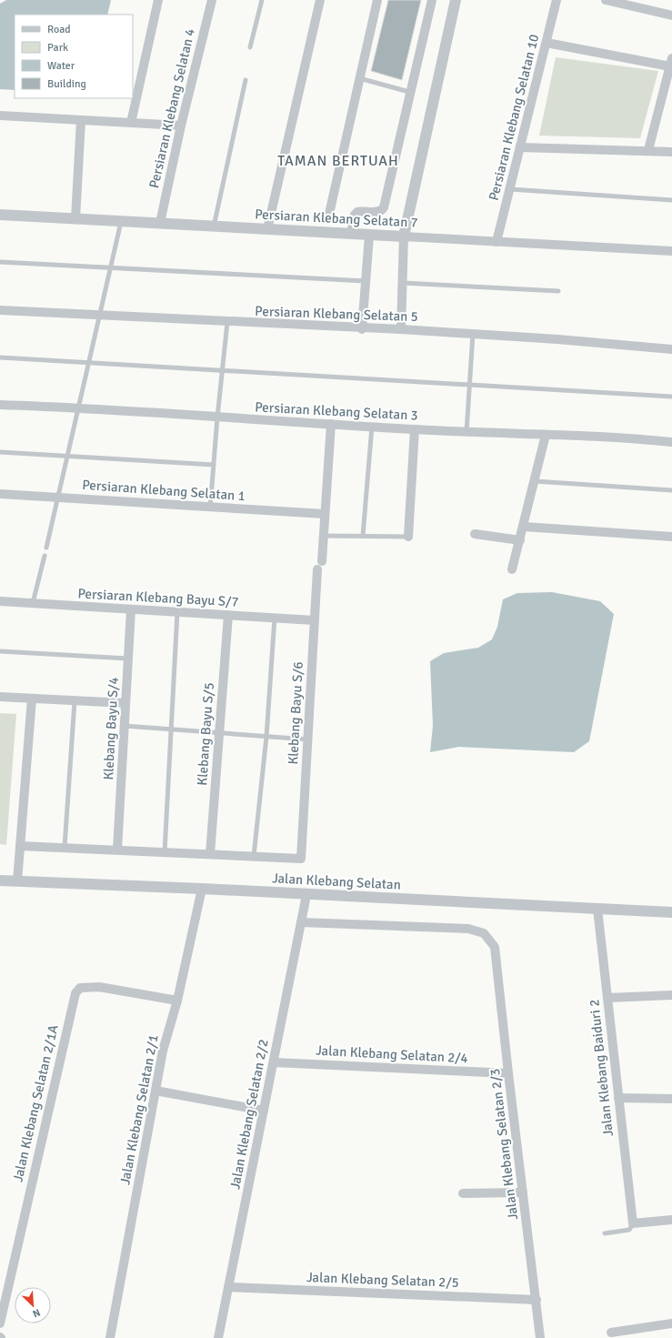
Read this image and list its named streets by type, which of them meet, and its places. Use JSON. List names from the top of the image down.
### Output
{
  "streets": {
    "street": [
      "Persiaran Klebang Selatan 4",
      "Persiaran Klebang Selatan 10",
      "Persiaran Klebang Selatan 7",
      "Persiaran Klebang Selatan 5",
      "Persiaran Klebang Selatan 3",
      "Persiaran Klebang Selatan 1",
      "Persiaran Klebang Bayu S/7",
      "Klebang Bayu S/6",
      "Klebang Bayu S/4",
      "Klebang Bayu S/5",
      "Jalan Klebang Selatan",
      "Jalan Klebang Selatan 2/4",
      "Jalan Klebang Baiduri 2",
      "Jalan Klebang Selatan 2/1A",
      "Jalan Klebang Selatan 2/1",
      "Jalan Klebang Selatan 2/2",
      "Jalan Klebang Selatan 2/3",
      "Jalan Klebang Selatan 2/5"
    ]
  },
  "crossings": [
    ["Persiaran Klebang Selatan 4", "Persiaran Klebang Selatan 7"],
    ["Persiaran Klebang Selatan 10", "Persiaran Klebang Selatan 7"],
    ["Persiaran Klebang Bayu S/7", "Klebang Bayu S/6"],
    ["Persiaran Klebang Bayu S/7", "Klebang Bayu S/4"],
    ["Persiaran Klebang Bayu S/7", "Klebang Bayu S/5"],
    ["Jalan Klebang Selatan", "Jalan Klebang Baiduri 2"],
    ["Jalan Klebang Selatan", "Jalan Klebang Selatan 2/1"],
    ["Jalan Klebang Selatan", "Jalan Klebang Selatan 2/2"],
    ["Jalan Klebang Selatan 2/4", "Jalan Klebang Selatan 2/2"],
    ["Jalan Klebang Selatan 2/4", "Jalan Klebang Selatan 2/3"],
    ["Jalan Klebang Selatan 2/1A", "Jalan Klebang Selatan 2/1"],
    ["Jalan Klebang Selatan 2/2", "Jalan Klebang Selatan 2/3"],
    ["Jalan Klebang Selatan 2/2", "Jalan Klebang Selatan 2/5"],
    ["Jalan Klebang Selatan 2/3", "Jalan Klebang Selatan 2/5"]
  ],
  "districts": ["TAMAN BERTUAH"],
  "legend": [
    "Road",
    "Park",
    "Water",
    "Building"
  ],
  "north": "bottom right"
}
